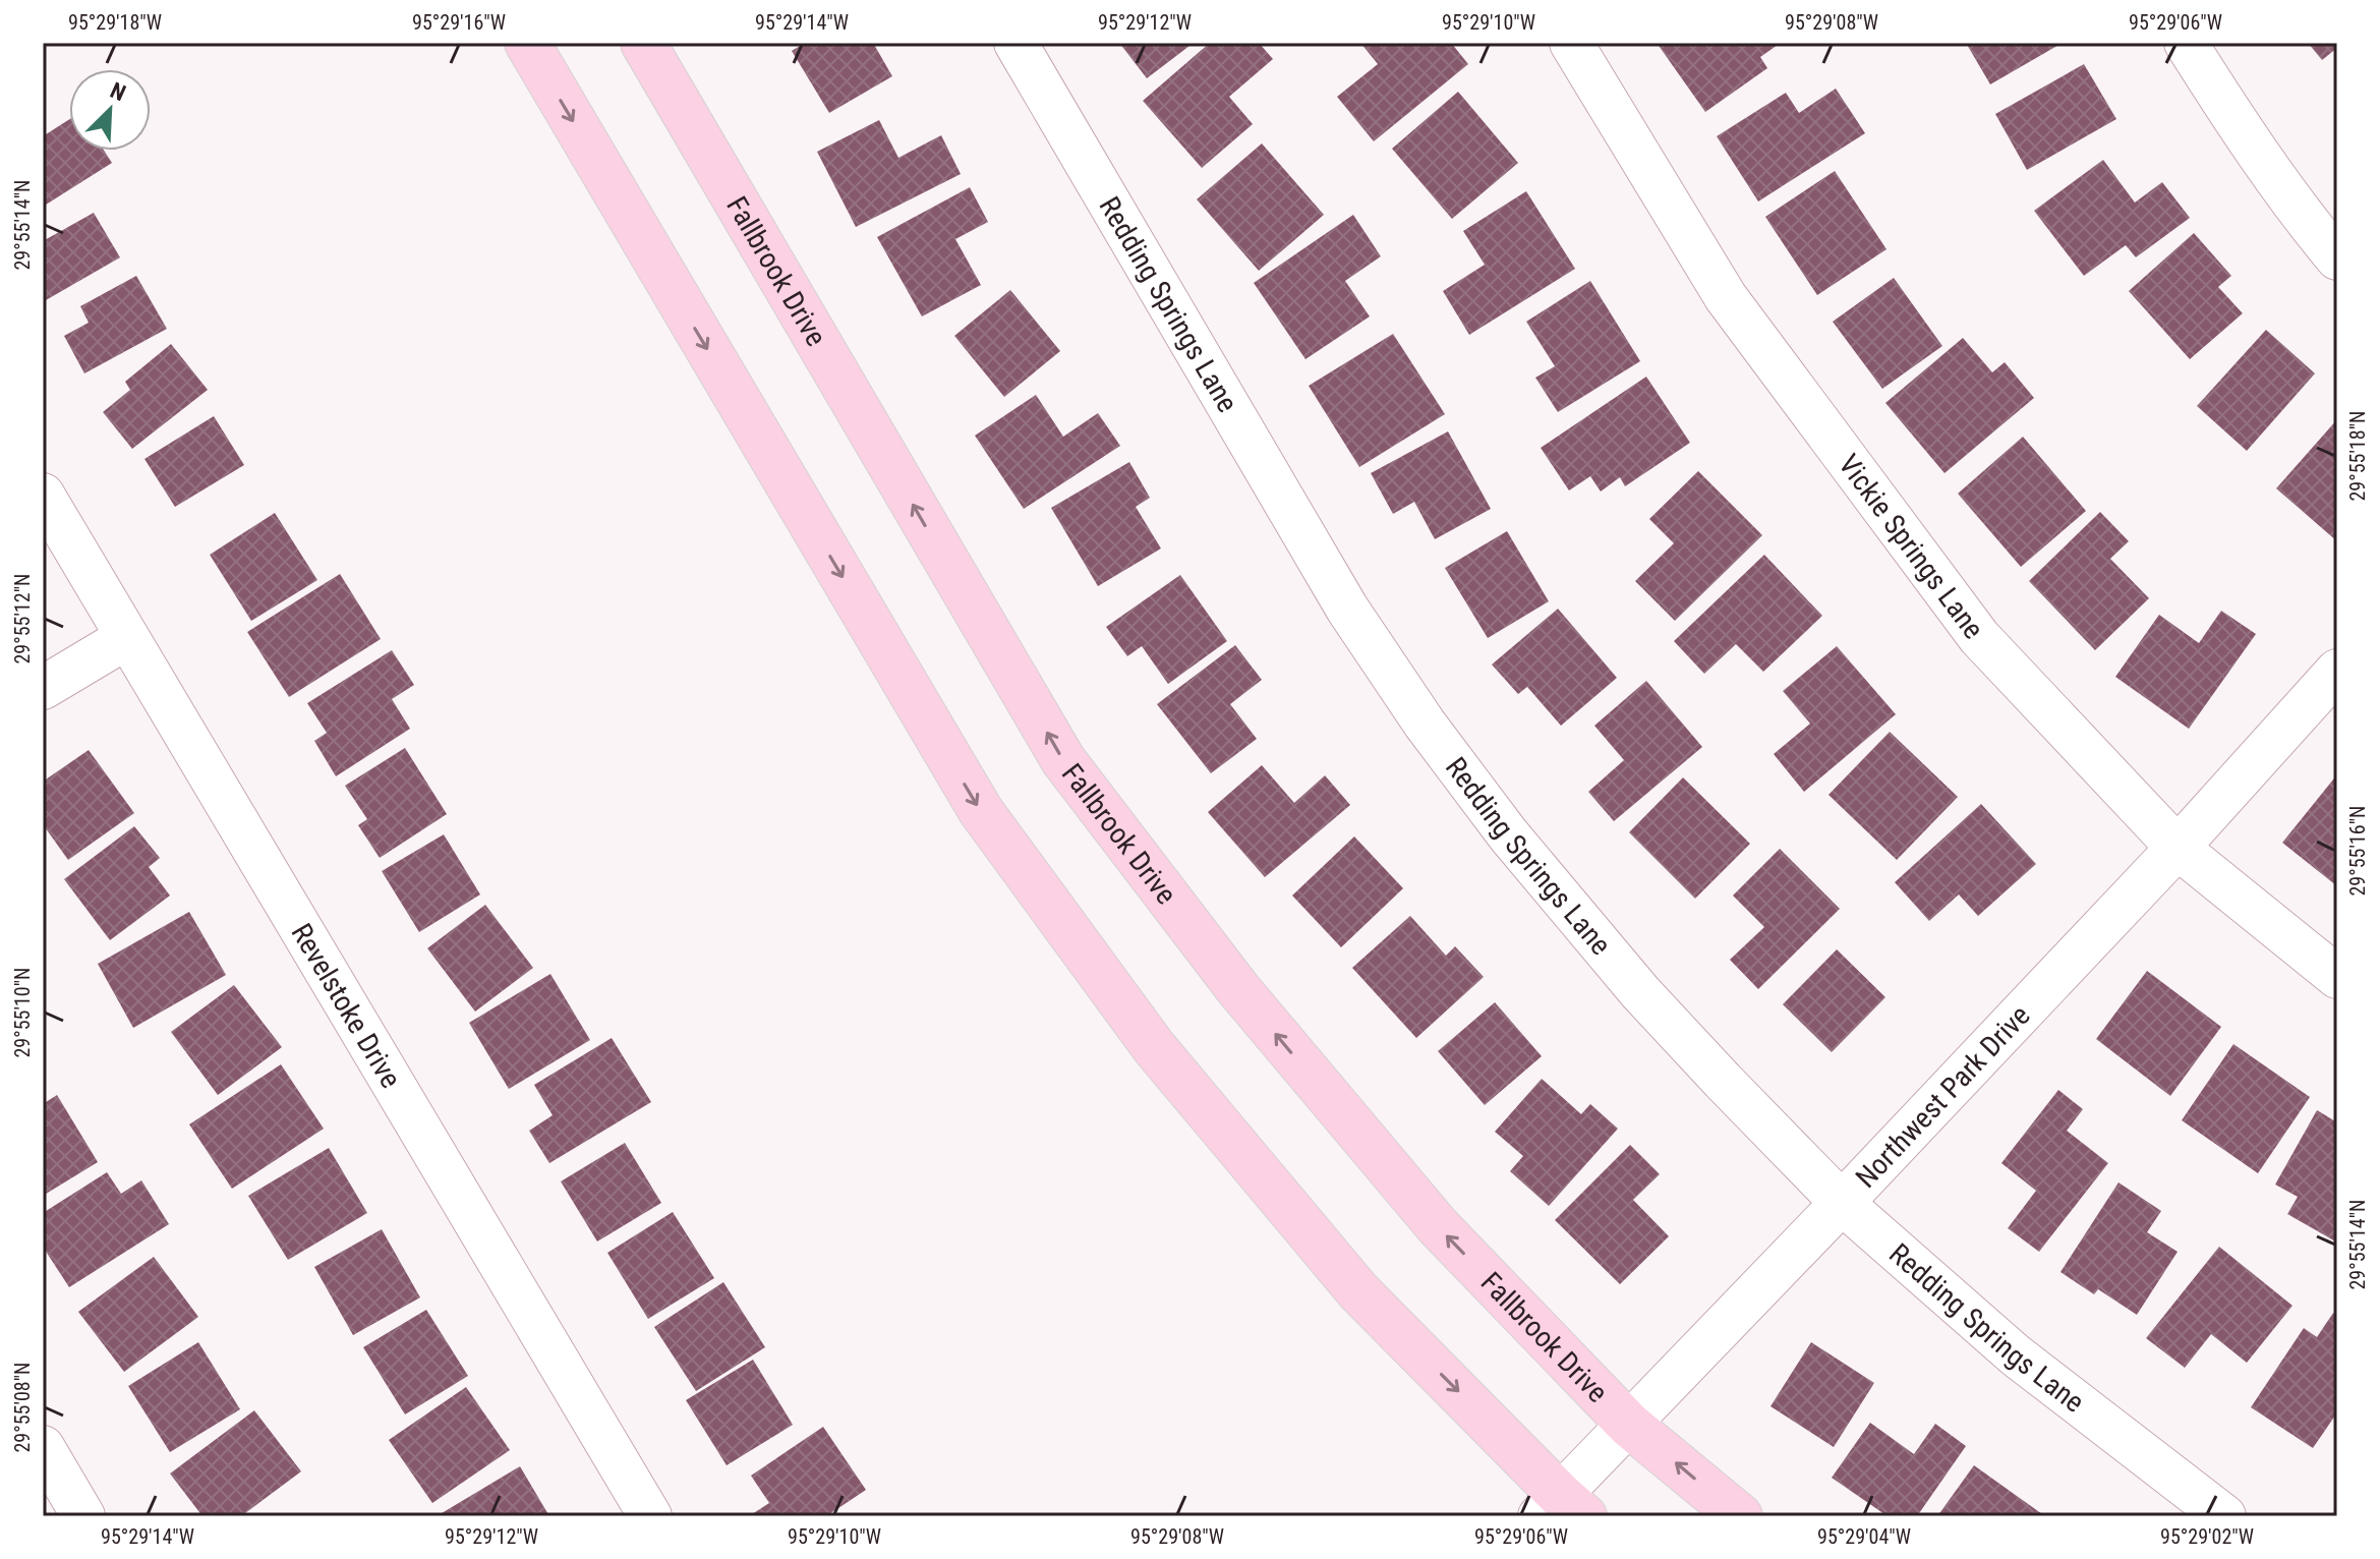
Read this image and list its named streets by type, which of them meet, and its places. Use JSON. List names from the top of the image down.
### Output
{
  "streets": {
    "main road": ["Fallbrook Drive"],
    "street": [
      "Redding Springs Lane",
      "Vickie Springs Lane",
      "Revelstoke Drive",
      "Northwest Park Drive"
    ]
  },
  "crossings": [
    ["Fallbrook Drive", "Northwest Park Drive"],
    ["Redding Springs Lane", "Northwest Park Drive"],
    ["Vickie Springs Lane", "Northwest Park Drive"]
  ],
  "north": "top right",
  "coordinates": [
    "95°29'18\"W",
    "95°29'16\"W",
    "95°29'14\"W",
    "95°29'12\"W",
    "95°29'10\"W",
    "95°29'08\"W",
    "95°29'06\"W",
    "29°55'14\"N",
    "29°55'18\"N",
    "29°55'12\"N",
    "29°55'16\"N",
    "29°55'10\"N",
    "29°55'08\"N",
    "95°29'04\"W",
    "95°29'02\"W"
  ]
}
